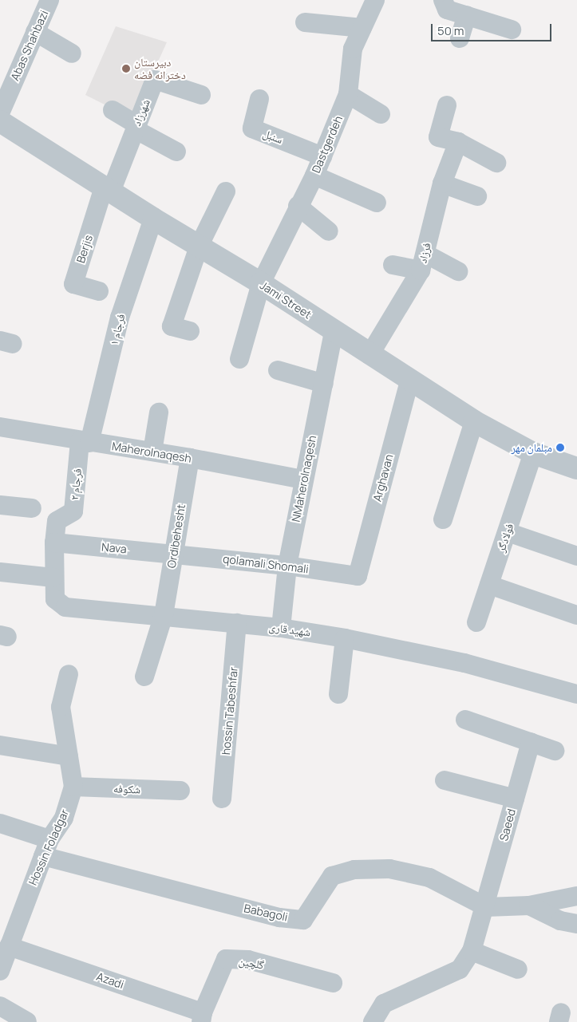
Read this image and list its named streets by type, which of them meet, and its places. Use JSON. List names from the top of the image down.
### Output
{
  "streets": {
    "street": [
      "Abas Shahbazi",
      "شهرزاد",
      "سنبل",
      "Dastgerdeh",
      "Berjis",
      "فرزاد",
      "Jami Street",
      "فرجام ۱",
      "Maherolnaqesh",
      "Arghavan",
      "NMaherolnaqesh",
      "فرجام ۲",
      "Ordibehesht",
      "فولادگر",
      "Nava",
      "qolamali Shomali",
      "شهید قاری",
      "hossin Tabeshfar",
      "شکوفه",
      "Saeed",
      "Hossin Foladgar",
      "Babagoli",
      "گلچین",
      "Azadi"
    ]
  },
  "crossings": [
    ["شهرزاد", "Berjis"],
    ["شهرزاد", "Jami Street"],
    ["سنبل", "Dastgerdeh"],
    ["Dastgerdeh", "Jami Street"],
    ["Berjis", "Jami Street"],
    ["فرزاد", "Jami Street"],
    ["Jami Street", "فرجام ۱"],
    ["Jami Street", "Arghavan"],
    ["Jami Street", "NMaherolnaqesh"],
    ["Jami Street", "فولادگر"],
    ["فرجام ۱", "Maherolnaqesh"],
    ["فرجام ۱", "فرجام ۲"],
    ["Maherolnaqesh", "NMaherolnaqesh"],
    ["Maherolnaqesh", "فرجام ۲"],
    ["Maherolnaqesh", "Ordibehesht"],
    ["Arghavan", "qolamali Shomali"],
    ["NMaherolnaqesh", "qolamali Shomali"],
    ["NMaherolnaqesh", "شهید قاری"],
    ["فرجام ۲", "Nava"],
    ["فرجام ۲", "شهید قاری"],
    ["Ordibehesht", "Nava"],
    ["Ordibehesht", "qolamali Shomali"],
    ["Ordibehesht", "شهید قاری"],
    ["Nava", "qolamali Shomali"],
    ["Nava", "شهید قاری"],
    ["شهید قاری", "hossin Tabeshfar"],
    ["شکوفه", "Hossin Foladgar"],
    ["Saeed", "Babagoli"],
    ["Hossin Foladgar", "Babagoli"],
    ["Hossin Foladgar", "Azadi"],
    ["گلچین", "Azadi"]
  ],
  "places": ["دبیرستان دخترانه فضه", "مبلمان مهر"],
  "scale_bar": "50 m"
}
